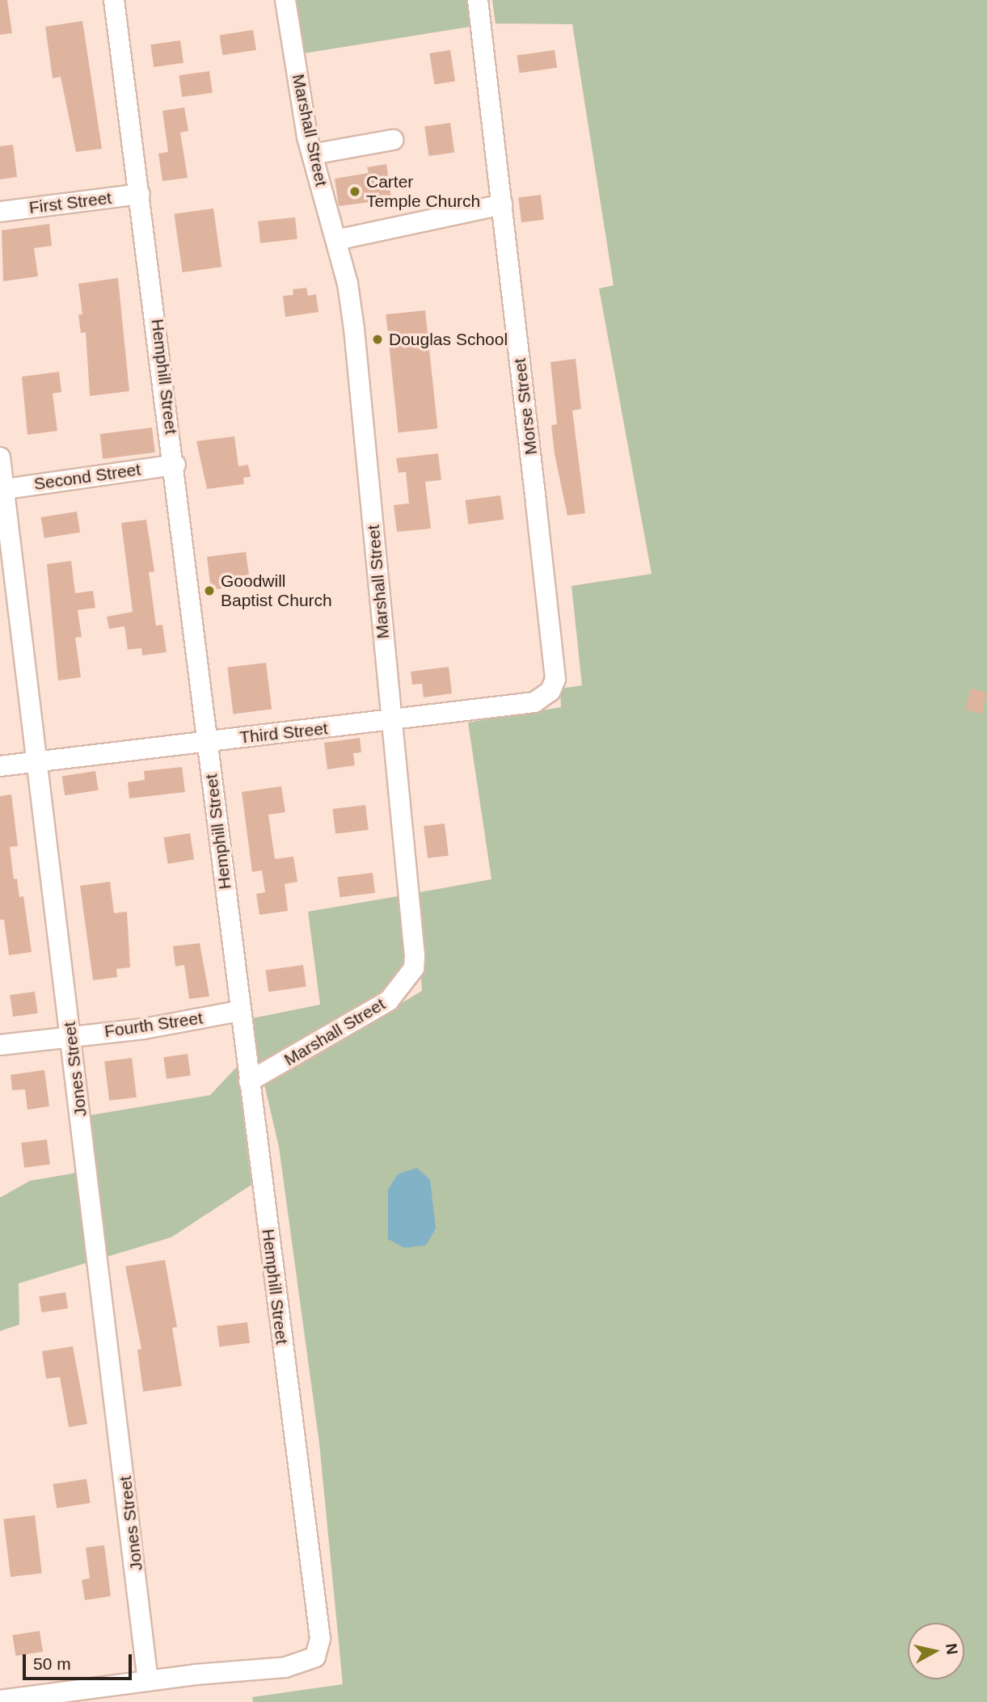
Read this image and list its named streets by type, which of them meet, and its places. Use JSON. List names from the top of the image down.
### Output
{
  "streets": {
    "street": [
      "Marshall Street",
      "First Street",
      "Hemphill Street",
      "Morse Street",
      "Second Street",
      "Third Street",
      "Fourth Street",
      "Jones Street"
    ]
  },
  "crossings": [
    ["Marshall Street", "Hemphill Street"],
    ["Marshall Street", "Third Street"],
    ["First Street", "Hemphill Street"],
    ["Hemphill Street", "Second Street"],
    ["Hemphill Street", "Third Street"],
    ["Hemphill Street", "Fourth Street"],
    ["Hemphill Street", "Jones Street"],
    ["Morse Street", "Third Street"],
    ["Second Street", "Jones Street"],
    ["Third Street", "Jones Street"],
    ["Fourth Street", "Jones Street"]
  ],
  "places": ["Carter Temple Church", "Douglas School", "Goodwill Baptist Church"],
  "scale_bar": "50 m",
  "north": "right"
}
